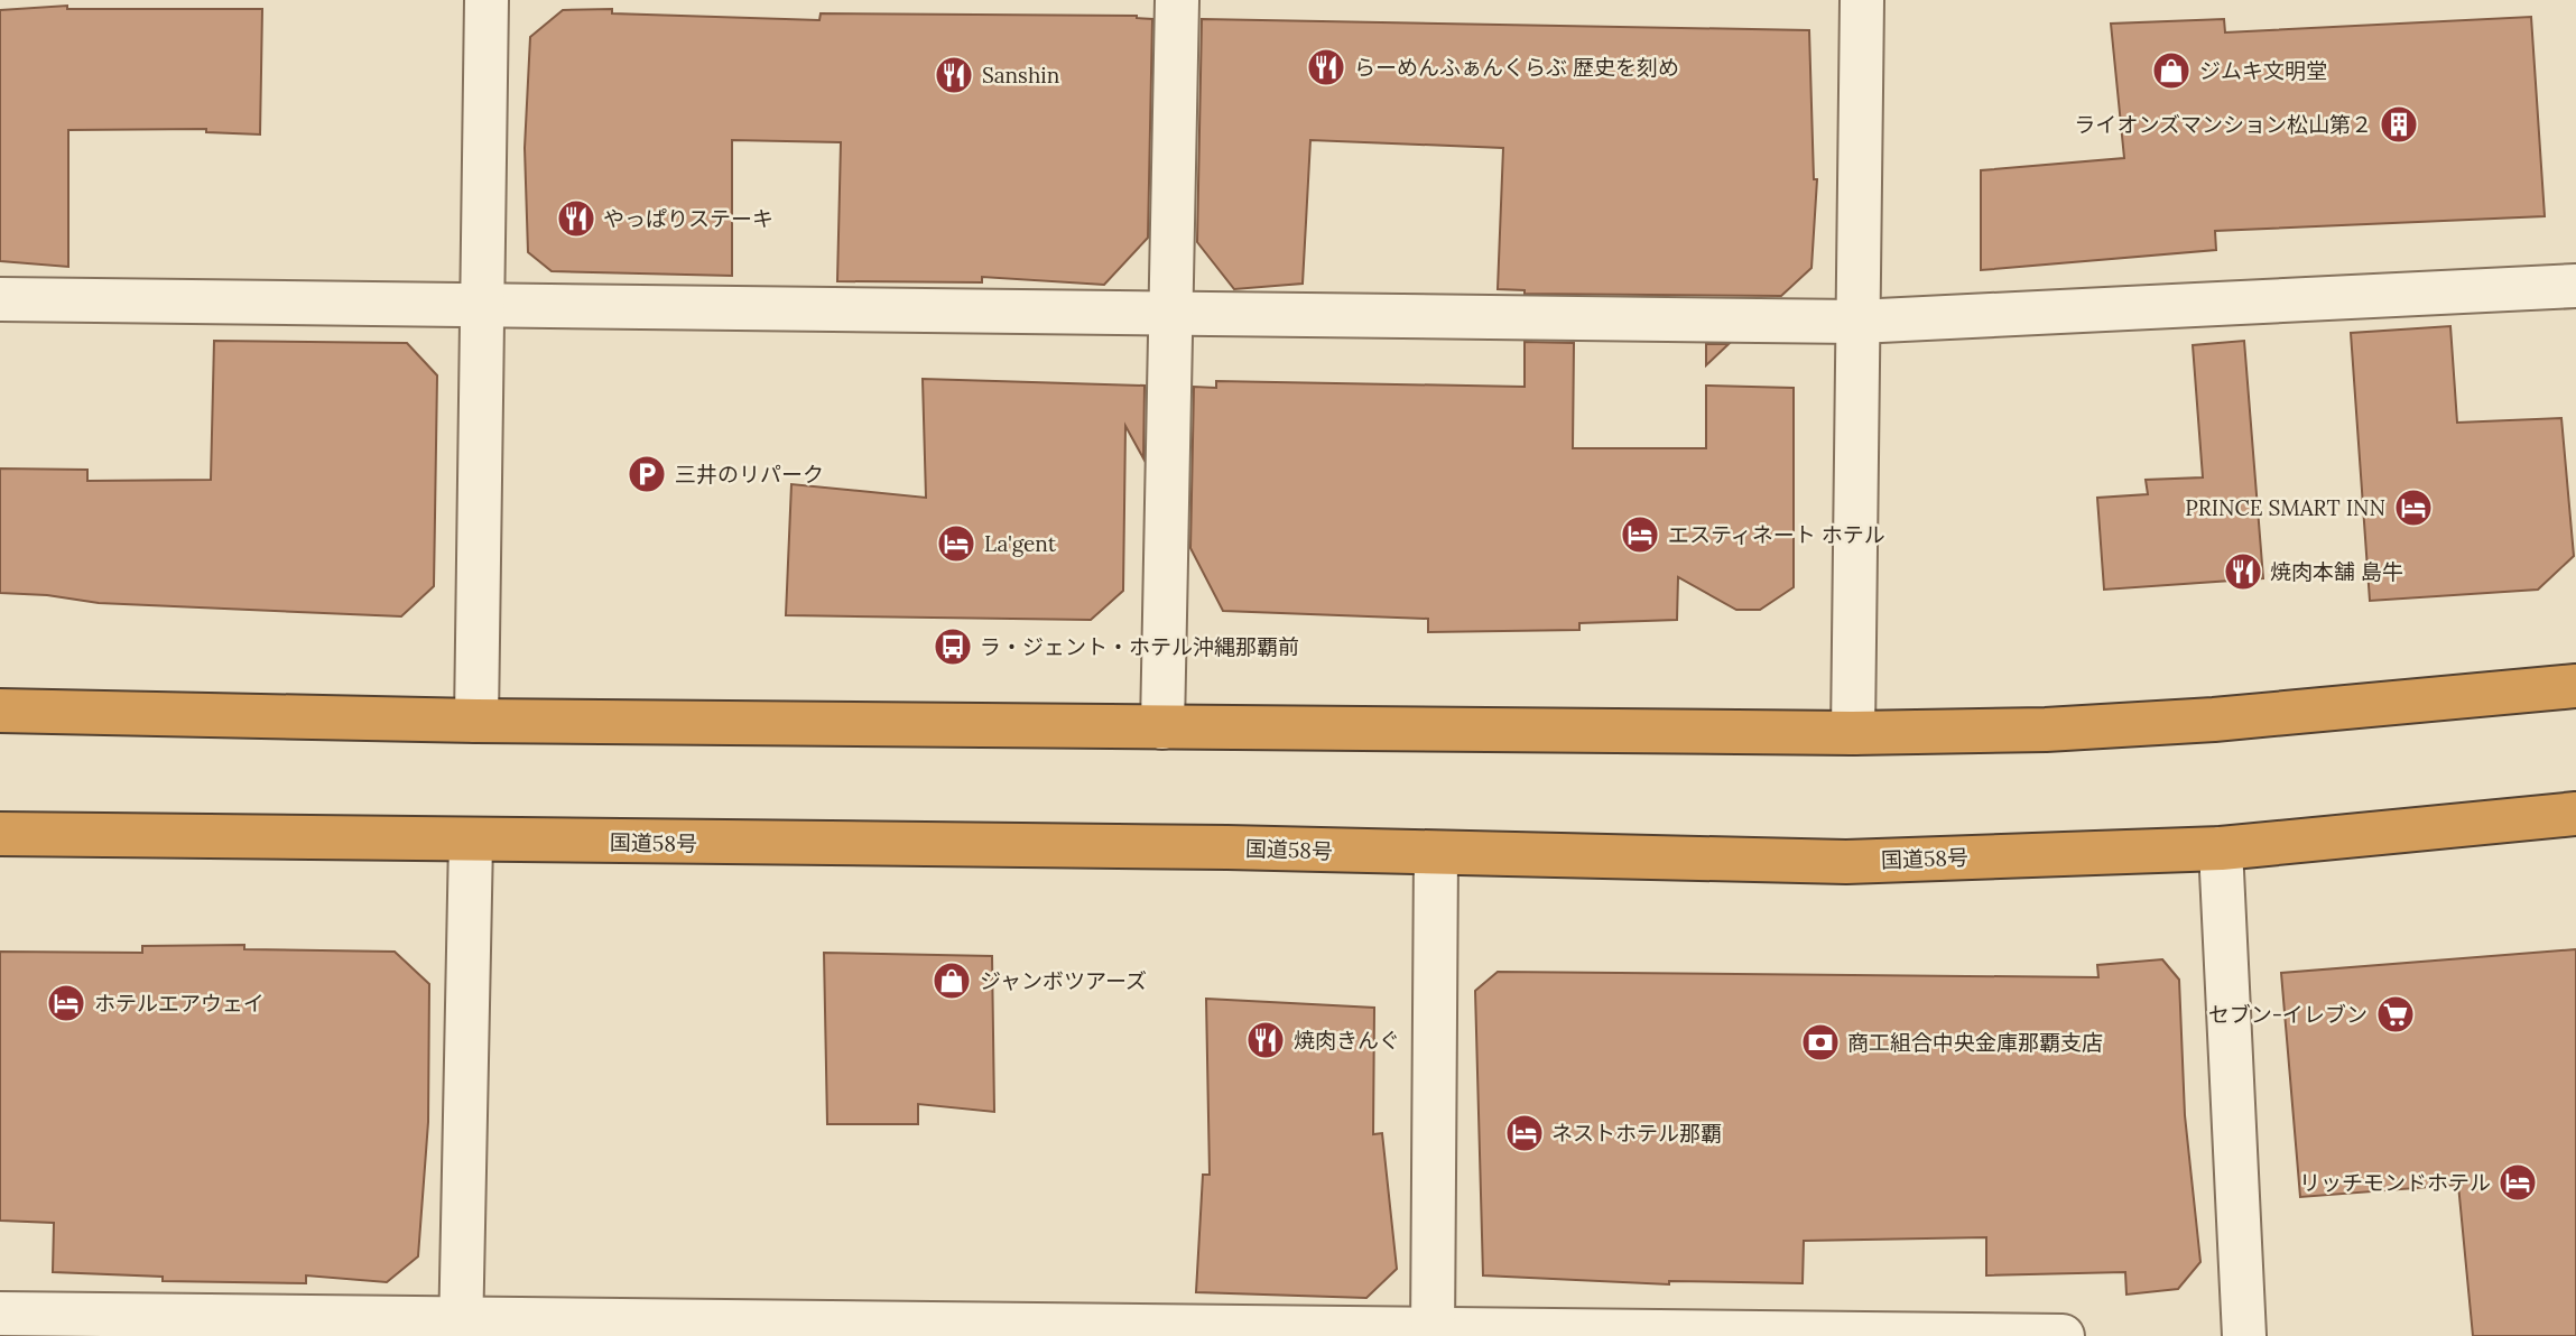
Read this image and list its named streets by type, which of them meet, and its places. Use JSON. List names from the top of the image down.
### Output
{
  "streets": {
    "highway": ["国道58号"]
  },
  "places": {
    "restaurant": [
      "らーめんふぁんくらぶ 歴史を刻め",
      "Sanshin",
      "やっぱりステーキ",
      "焼肉本舗 島牛",
      "焼肉きんぐ"
    ],
    "shop": ["ジムキ文明堂", "ジャンボツアーズ"],
    "building": ["ライオンズマンション松山第２"],
    "parking": ["三井のリパーク"],
    "hotel": [
      "PRINCE SMART INN",
      "エスティネート ホテル",
      "La'gent",
      "ホテルエアウェイ",
      "ネストホテル那覇",
      "リッチモンドホテル"
    ],
    "bus stop": ["ラ・ジェント・ホテル沖縄那覇前"],
    "supermarket": ["セブン-イレブン"],
    "bank": ["商工組合中央金庫那覇支店"]
  }
}
